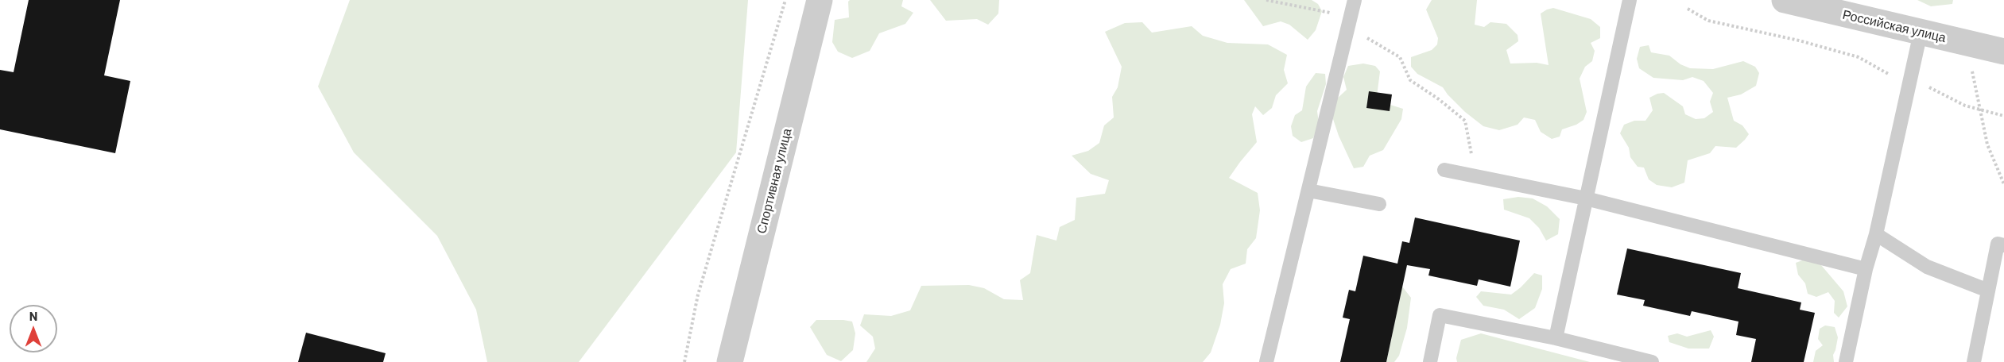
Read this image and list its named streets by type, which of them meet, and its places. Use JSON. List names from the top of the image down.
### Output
{
  "streets": {
    "street": ["Российская улица", "Спортивная улица"]
  },
  "north": "top"
}
